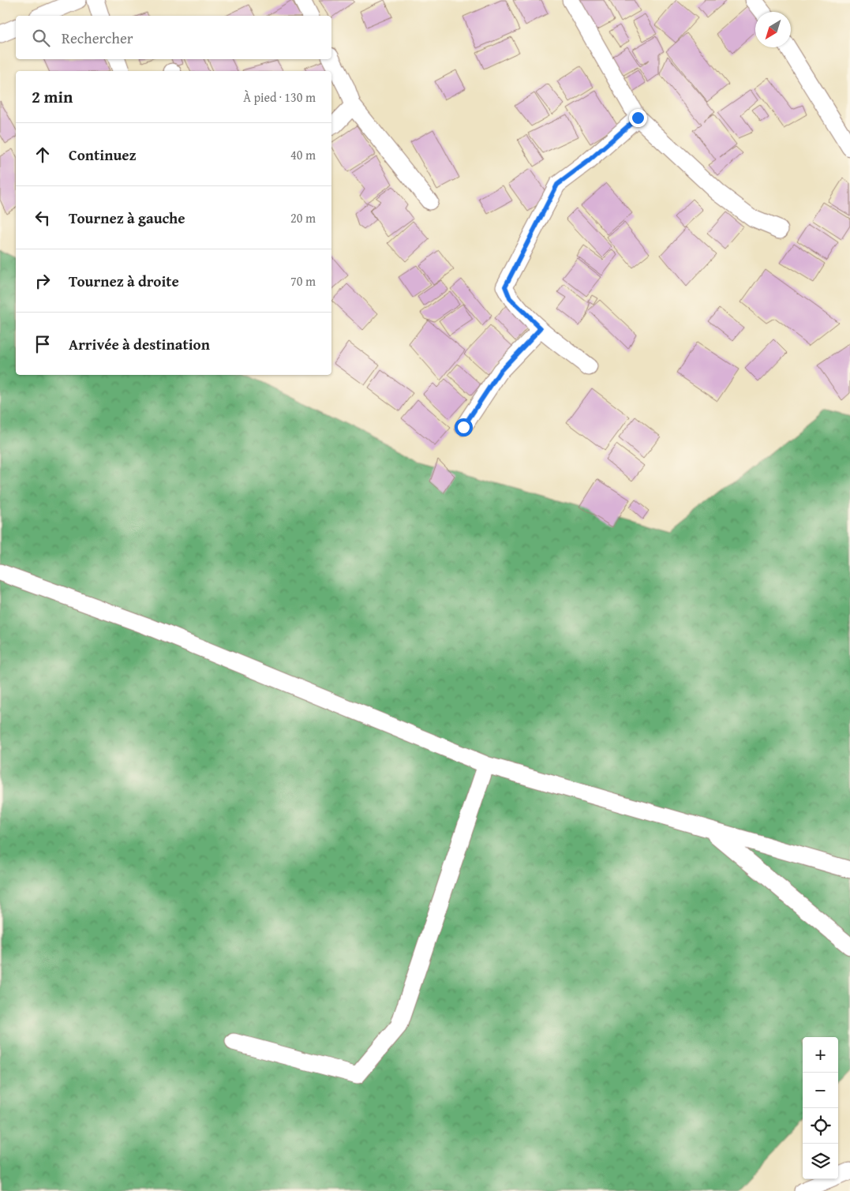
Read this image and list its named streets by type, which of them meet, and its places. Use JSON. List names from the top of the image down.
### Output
{
  "north": "bottom left",
  "page": {
    "search": "Rechercher",
    "heading": ["2 min", "À pied · 130 m"],
    "list": [
      ["Continuez", "40 m"],
      ["Tournez à gauche", "20 m"],
      ["Tournez à droite", "70 m"],
      "Arrivée à destination"
    ],
    "map_buttons": ["+", "−"]
  }
}
